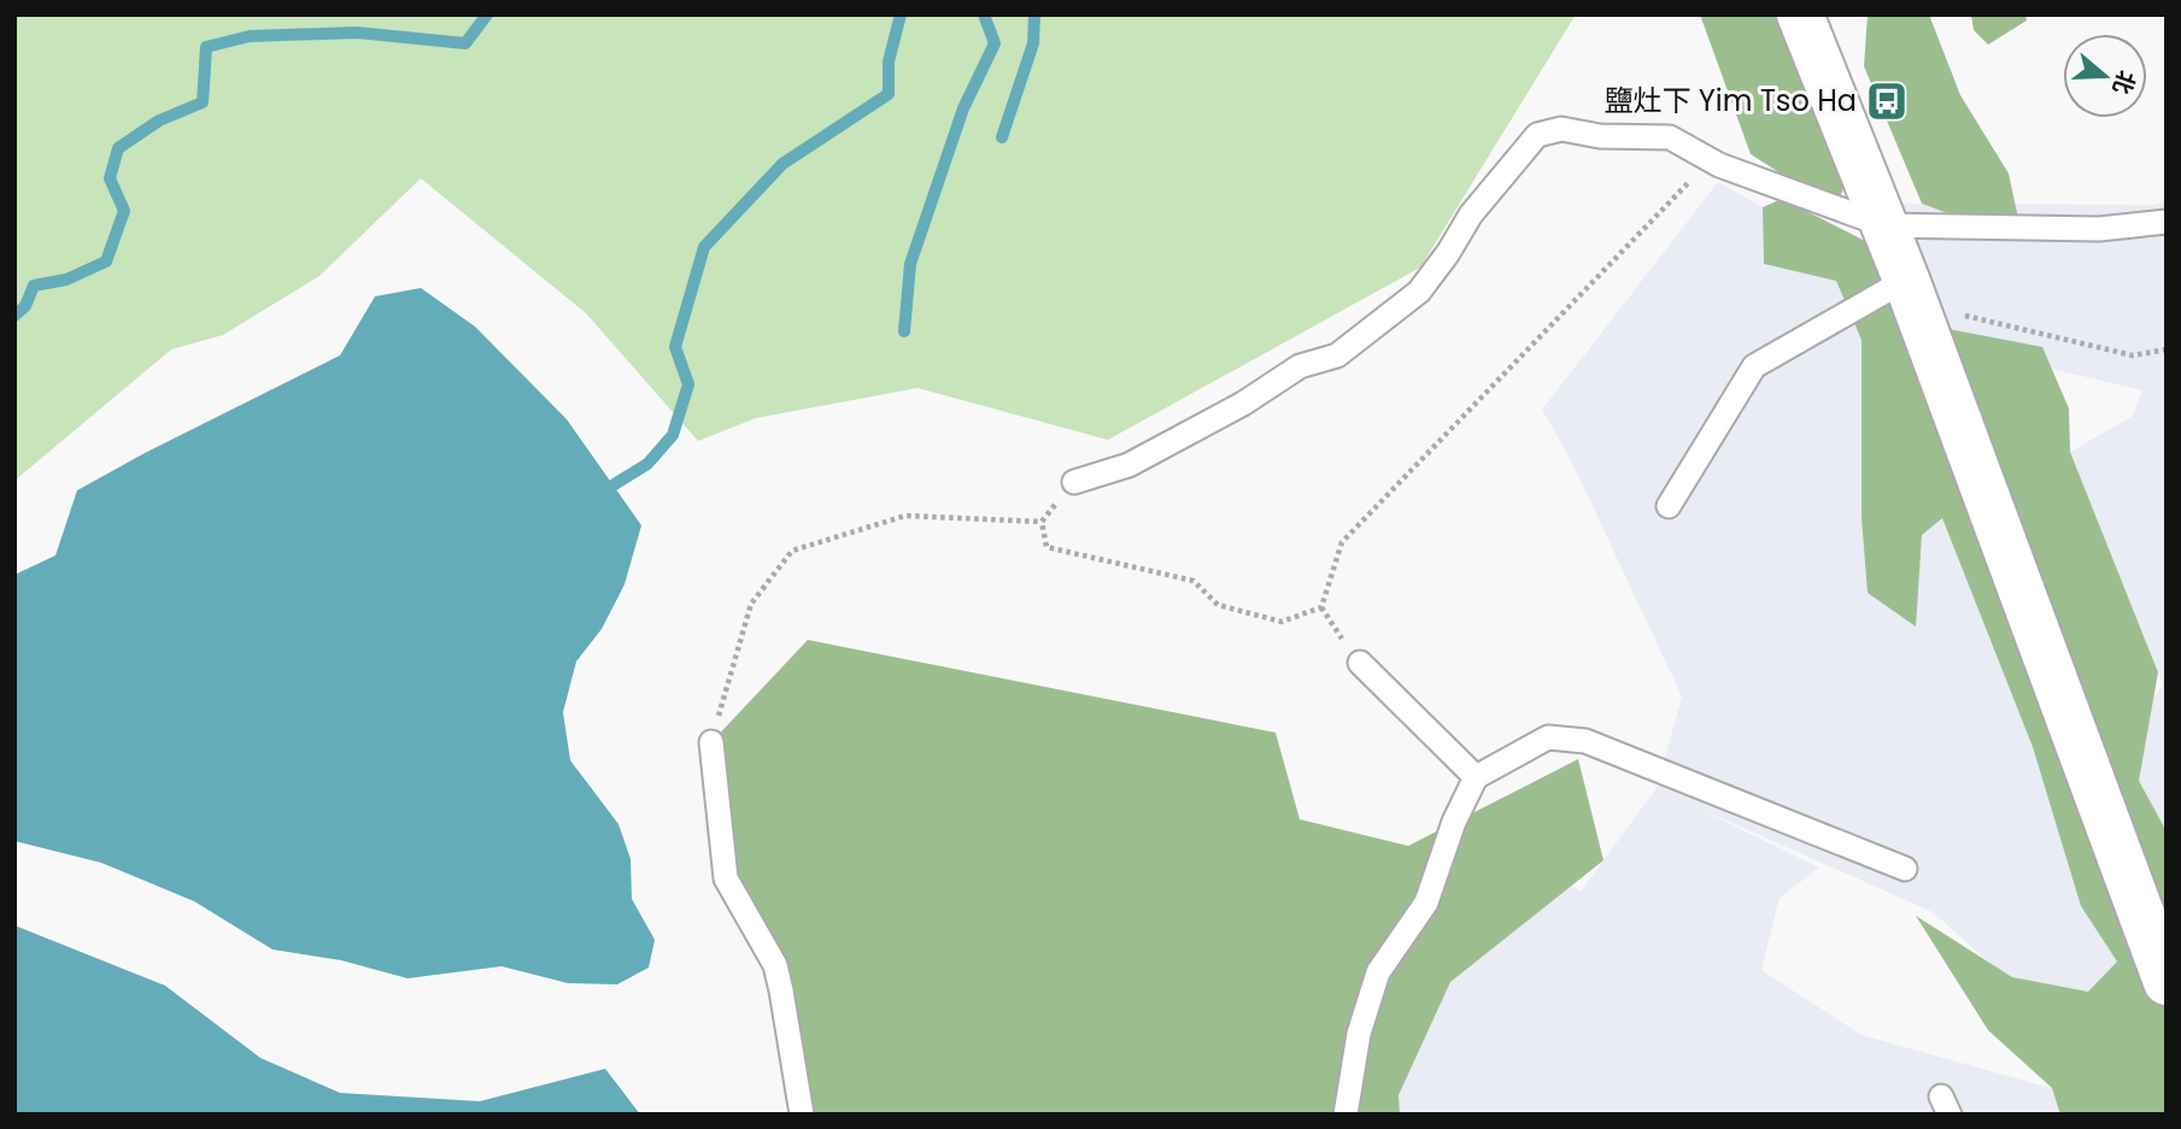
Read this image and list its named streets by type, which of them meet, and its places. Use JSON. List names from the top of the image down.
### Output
{
  "places": {
    "bus stop": ["鹽灶下 Yim Tso Ha"]
  },
  "north": "right"
}
